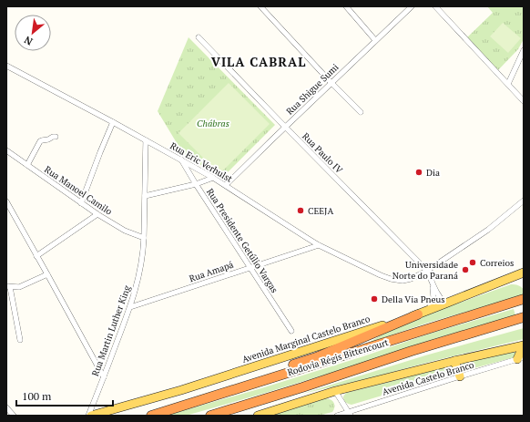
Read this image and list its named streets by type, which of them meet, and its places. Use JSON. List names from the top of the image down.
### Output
{
  "streets": {
    "highway": ["Rodovia Régis Bittencourt"],
    "main road": ["Avenida Marginal Castelo Branco"],
    "street": [
      "Rua Shigue Sumi",
      "Rua Paulo IV",
      "Rua Eric Verhulst",
      "Rua Manoel Camilo",
      "Rua Presidente Getúlio Vargas",
      "Rua Amapá",
      "Rua Martin Luther King",
      "Avenida Castelo Branco"
    ]
  },
  "crossings": [
    ["Rua Shigue Sumi", "Rua Paulo IV"],
    ["Rua Shigue Sumi", "Rua Eric Verhulst"],
    ["Rua Paulo IV", "Rua Eric Verhulst"],
    ["Rua Paulo IV", "Avenida Marginal Castelo Branco"],
    ["Rua Eric Verhulst", "Rua Presidente Getúlio Vargas"],
    ["Rua Eric Verhulst", "Rua Amapá"],
    ["Rua Eric Verhulst", "Rua Martin Luther King"],
    ["Rua Manoel Camilo", "Rua Martin Luther King"],
    ["Rua Presidente Getúlio Vargas", "Rua Amapá"],
    ["Rua Amapá", "Rua Martin Luther King"],
    ["Rua Martin Luther King", "Avenida Marginal Castelo Branco"]
  ],
  "districts": ["VILA CABRAL"],
  "parks": ["Chábras"],
  "places": [
    "Dia",
    "CEEJA",
    "Correios",
    "Universidade Norte do Paraná",
    "Della Via Pneus"
  ],
  "scale_bar": "100 m",
  "north": "bottom left"
}
